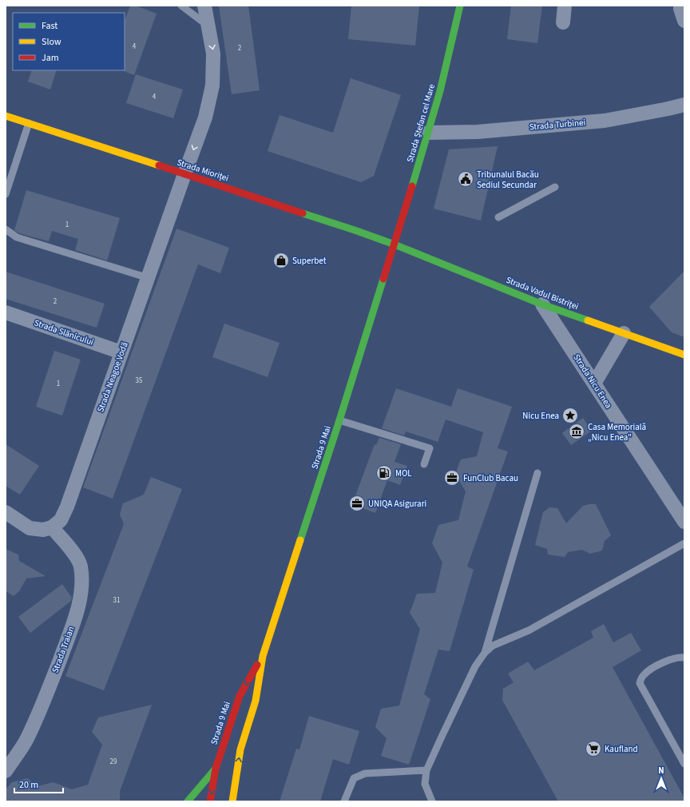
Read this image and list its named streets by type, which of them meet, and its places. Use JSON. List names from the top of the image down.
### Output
{
  "streets": {
    "main road": [
      "Strada Ștefan cel Mare",
      "Strada Mioriței",
      "Strada Vadul Bistriței",
      "Strada 9 Mai"
    ],
    "street": [
      "Strada Turbinei",
      "Strada Slănicului",
      "Strada Neagoe Vodă",
      "Strada Nicu Enea",
      "Strada Traian"
    ]
  },
  "crossings": [
    ["Strada Ștefan cel Mare", "Strada Turbinei"],
    ["Strada Ștefan cel Mare", "Strada Mioriței"],
    ["Strada Ștefan cel Mare", "Strada Vadul Bistriței"],
    ["Strada Ștefan cel Mare", "Strada 9 Mai"],
    ["Strada Mioriței", "Strada Vadul Bistriței"],
    ["Strada Mioriței", "Strada Neagoe Vodă"],
    ["Strada Mioriței", "Strada 9 Mai"],
    ["Strada Vadul Bistriței", "Strada Nicu Enea"],
    ["Strada Vadul Bistriței", "Strada 9 Mai"],
    ["Strada Slănicului", "Strada Neagoe Vodă"],
    ["Strada Neagoe Vodă", "Strada Traian"]
  ],
  "places": {
    "public building": ["Tribunalul Bacău Sediul Secundar"],
    "shop": ["Superbet"],
    "place": ["Nicu Enea"],
    "museum": ["Casa Memorială „Nicu Enea\""],
    "fuel station": ["MOL"],
    "office": ["FunClub Bacau", "UNIQA Asigurari"],
    "supermarket": ["Kaufland"]
  },
  "house_numbers": [
    "4",
    "2",
    "4",
    "1",
    "2",
    "35",
    "1",
    "31",
    "29"
  ],
  "legend": ["Fast", "Slow", "Jam"],
  "scale_bar": "20 m",
  "north": "top"
}
